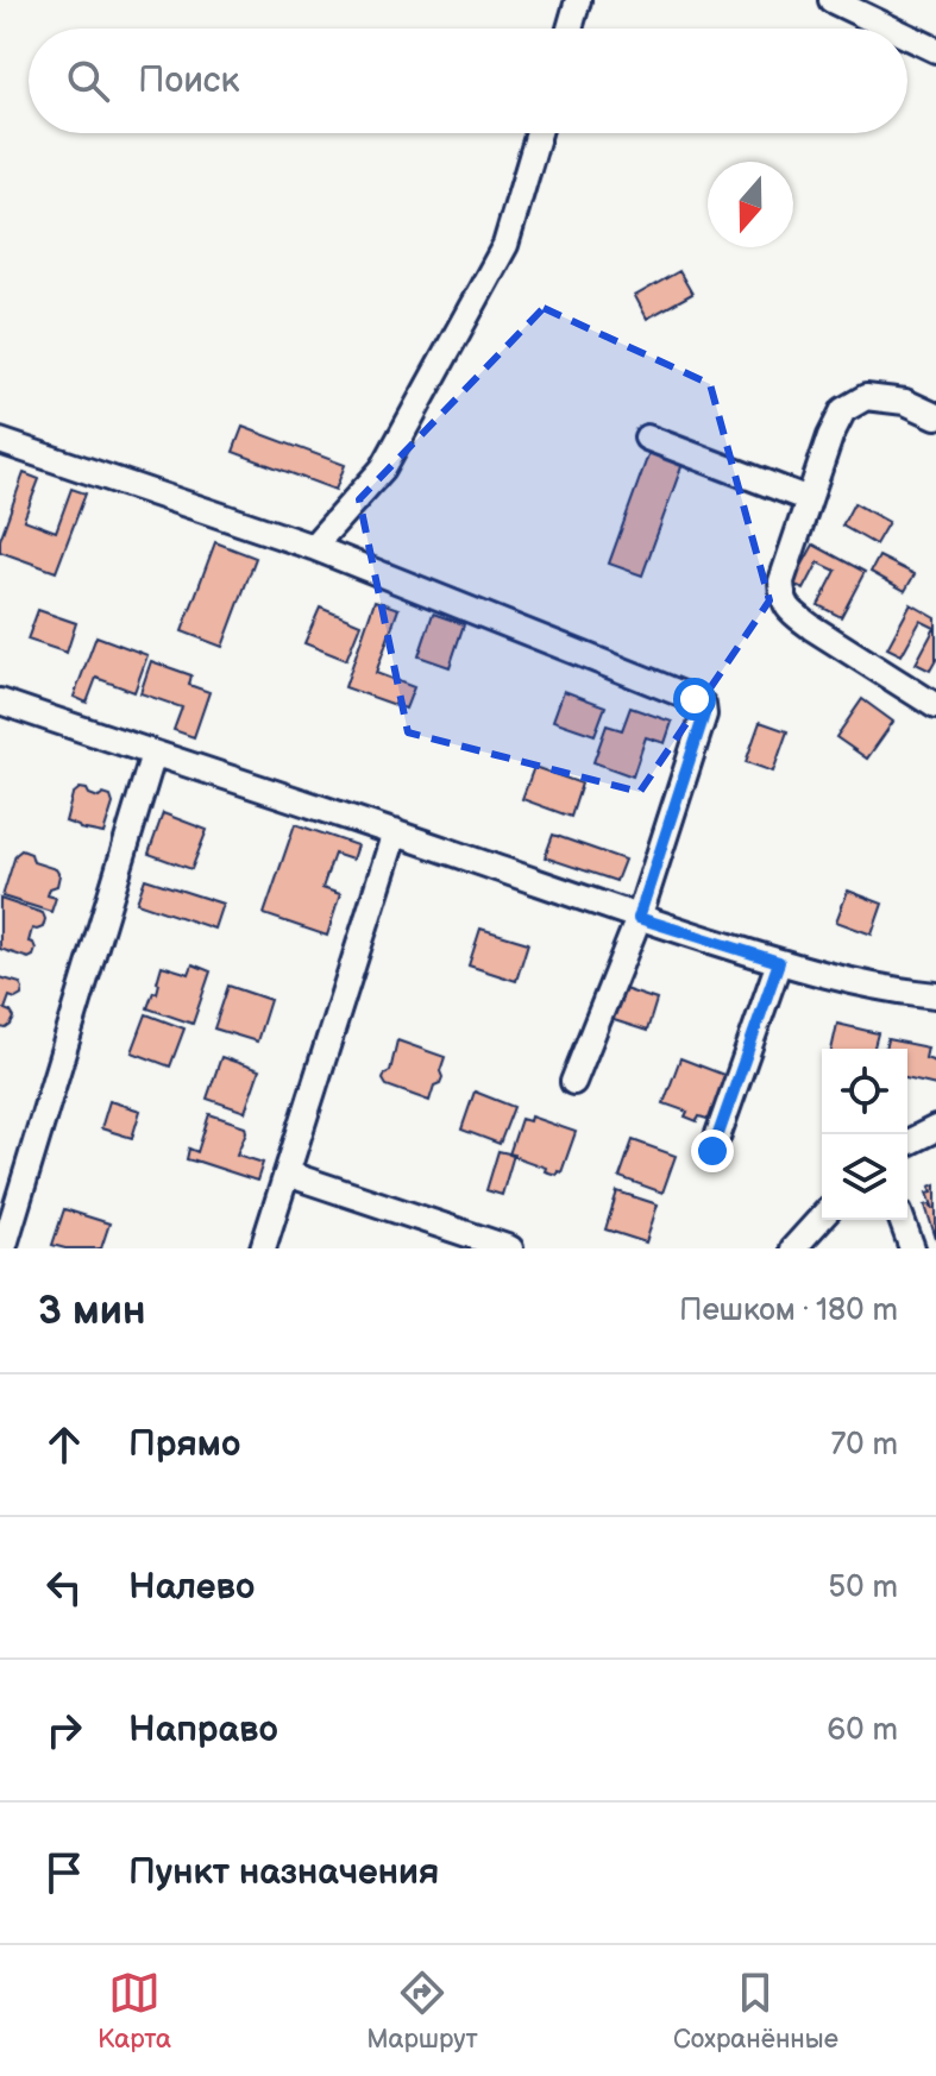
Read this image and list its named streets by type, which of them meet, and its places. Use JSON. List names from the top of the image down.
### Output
{
  "north": "bottom",
  "page": {
    "search": "Поиск",
    "heading": ["3 мин", "Пешком · 180 m"],
    "list": [
      ["Прямо", "70 m"],
      ["Налево", "50 m"],
      ["Направо", "60 m"],
      "Пункт назначения"
    ],
    "nav": ["Карта", "Маршрут", "Сохранённые"]
  }
}
